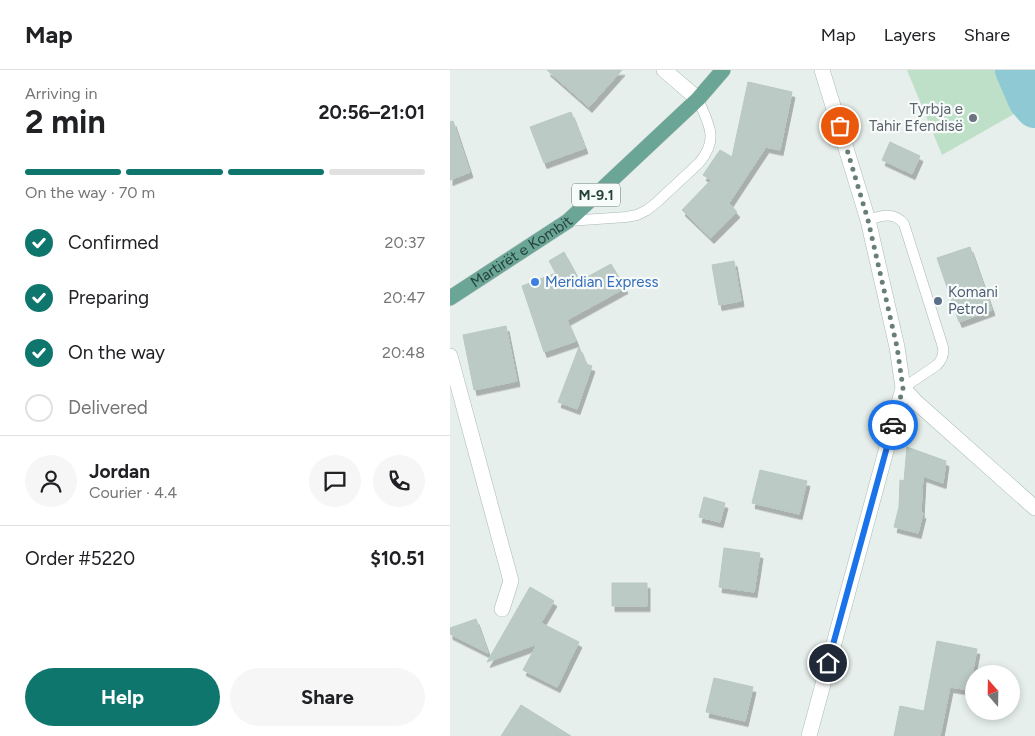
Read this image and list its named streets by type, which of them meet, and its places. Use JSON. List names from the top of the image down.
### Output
{
  "streets": {
    "main road": ["M-9.1", "Martirët e Kombit"]
  },
  "places": ["Tyrbja e Tahir Efendisë", "Meridian Express", "Komani Petrol"],
  "north": "top",
  "page": {
    "header": "Map",
    "nav": ["Map", "Layers", "Share"],
    "heading": ["2 min", "Arriving in", "20:56–21:01"],
    "panel": [
      "Jordan",
      "Courier · 4.4",
      "Order #5220",
      "$10.51"
    ],
    "bar": "On the way · 70 m",
    "list": [
      ["Confirmed", "20:37"],
      ["Preparing", "20:47"],
      ["On the way", "20:48"],
      "Delivered"
    ],
    "buttons": ["Help", "Share"]
  }
}
